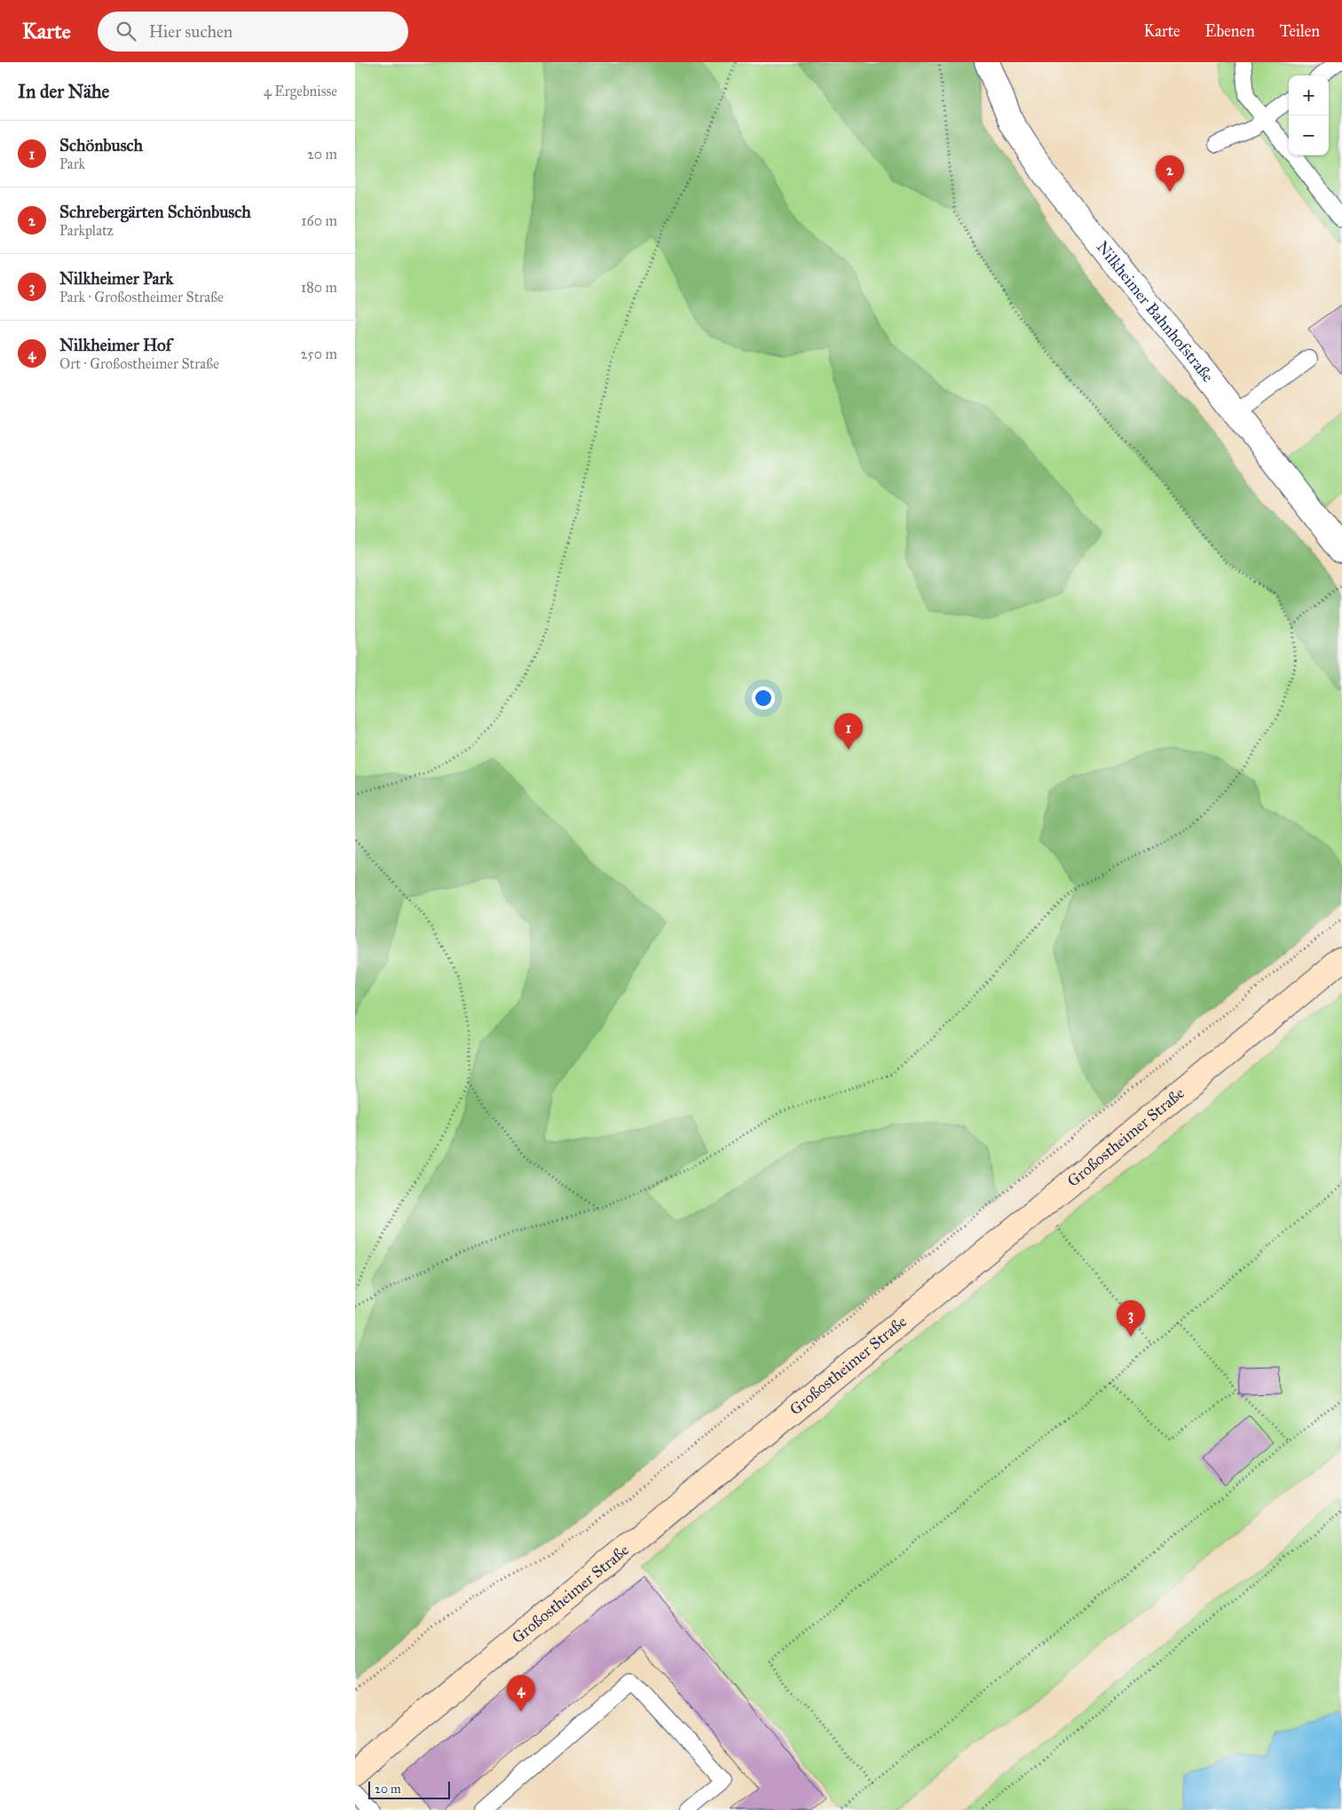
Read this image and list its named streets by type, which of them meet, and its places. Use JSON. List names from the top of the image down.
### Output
{
  "streets": {
    "main road": ["Großostheimer Straße"],
    "street": ["Nilkheimer Bahnhofstraße"]
  },
  "scale_bar": "20 m",
  "page": {
    "header": "Karte",
    "search": "Hier suchen",
    "nav": ["Karte", "Ebenen", "Teilen"],
    "heading": ["In der Nähe", "4 Ergebnisse"],
    "map_buttons": ["+", "−"],
    "list": [
      {
        "mark": "1",
        "name": "Schönbusch",
        "note": "Park",
        "value": "20 m"
      },
      {
        "mark": "2",
        "name": "Schrebergärten Schönbusch",
        "note": "Parkplatz",
        "value": "160 m"
      },
      {
        "mark": "3",
        "name": "Nilkheimer Park",
        "note": "Park · Großostheimer Straße",
        "value": "180 m"
      },
      {
        "mark": "4",
        "name": "Nilkheimer Hof",
        "note": "Ort · Großostheimer Straße",
        "value": "250 m"
      }
    ],
    "pins": [
      "2",
      "1",
      "3",
      "4"
    ],
    "scale": "20 m"
  }
}
